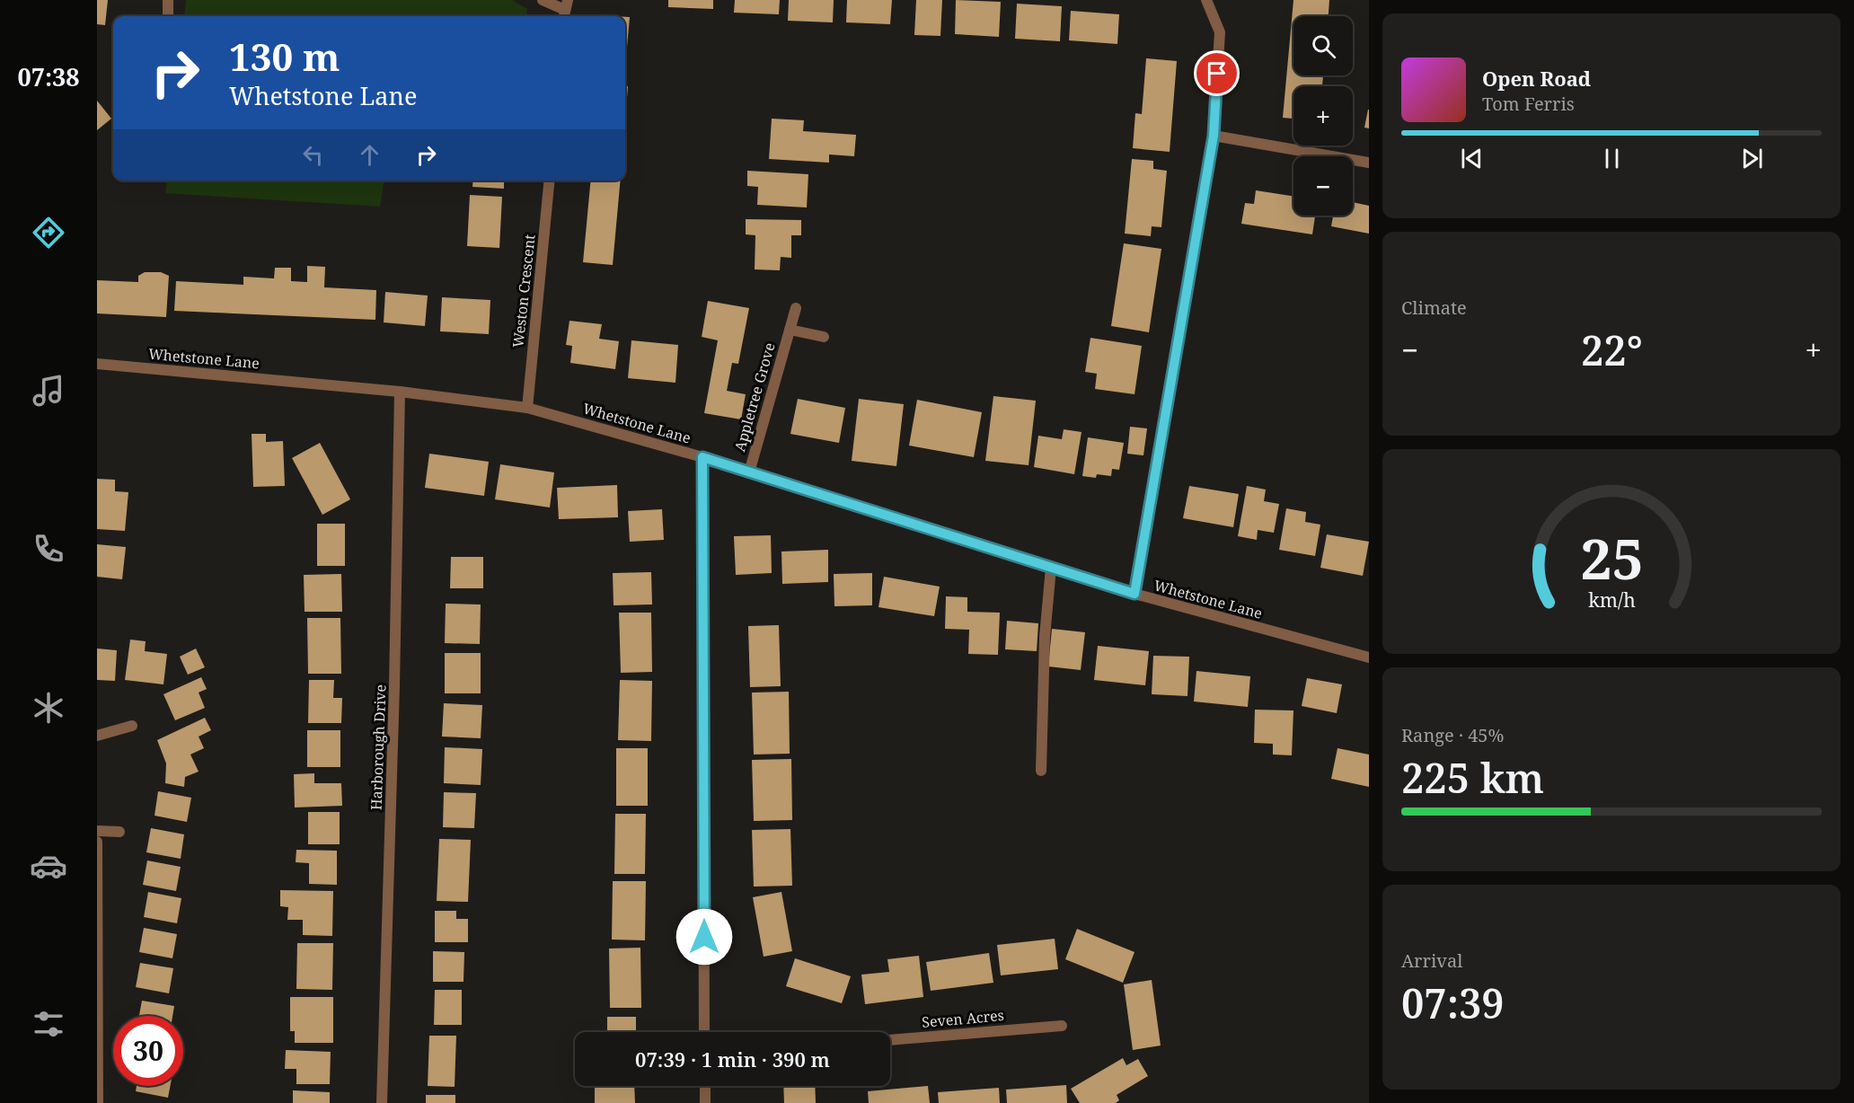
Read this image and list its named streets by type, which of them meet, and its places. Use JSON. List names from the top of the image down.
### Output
{
  "streets": {
    "street": [
      "Weston Crescent",
      "Whetstone Lane",
      "Appletree Grove",
      "Harborough Drive",
      "Seven Acres"
    ]
  },
  "crossings": [
    ["Weston Crescent", "Whetstone Lane"],
    ["Whetstone Lane", "Appletree Grove"],
    ["Whetstone Lane", "Harborough Drive"]
  ],
  "page": {
    "tabs": "07:38",
    "map_buttons": ["+", "−"],
    "turn": ["130 m", "Whetstone Lane"],
    "song": ["Open Road", "Tom Ferris"],
    "tile": [
      "Climate",
      ["Range · 45%", "225 km"],
      ["Arrival", "07:39"]
    ],
    "heat": ["−", "22°", "+"],
    "limit": "30",
    "trip": "07:39 · 1 min · 390 m",
    "gauge": ["25", "km/h"]
  }
}
